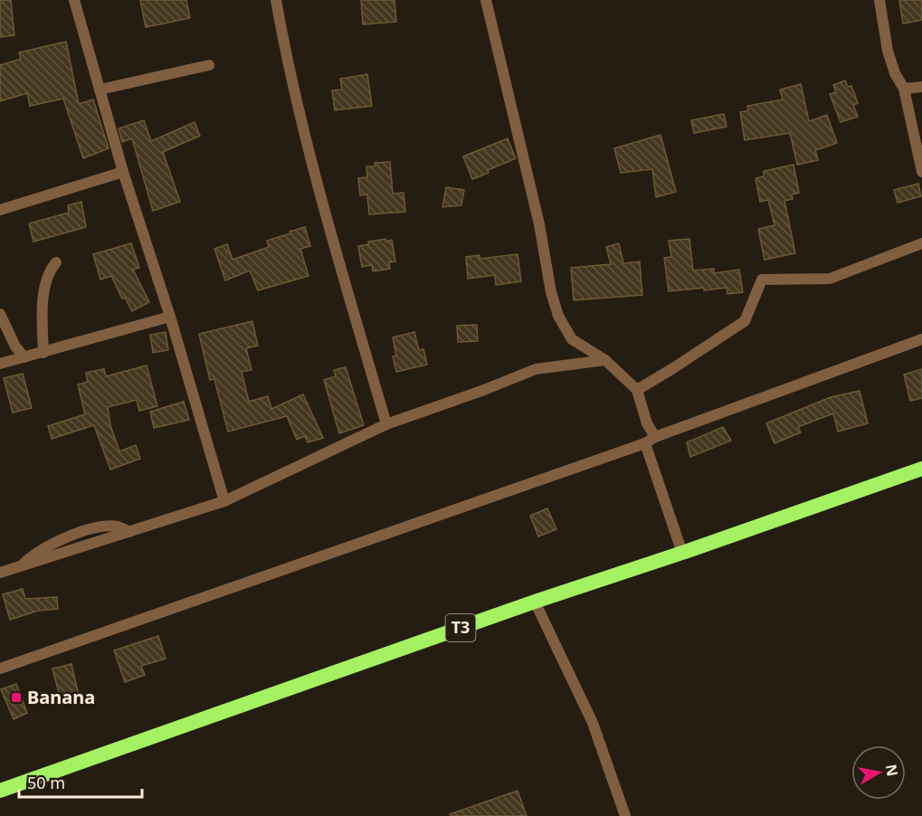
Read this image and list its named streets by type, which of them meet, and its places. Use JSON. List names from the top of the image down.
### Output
{
  "streets": {
    "highway": ["T3"]
  },
  "places": {
    "transit": ["Banana"]
  },
  "scale_bar": "50 m",
  "north": "right"
}
